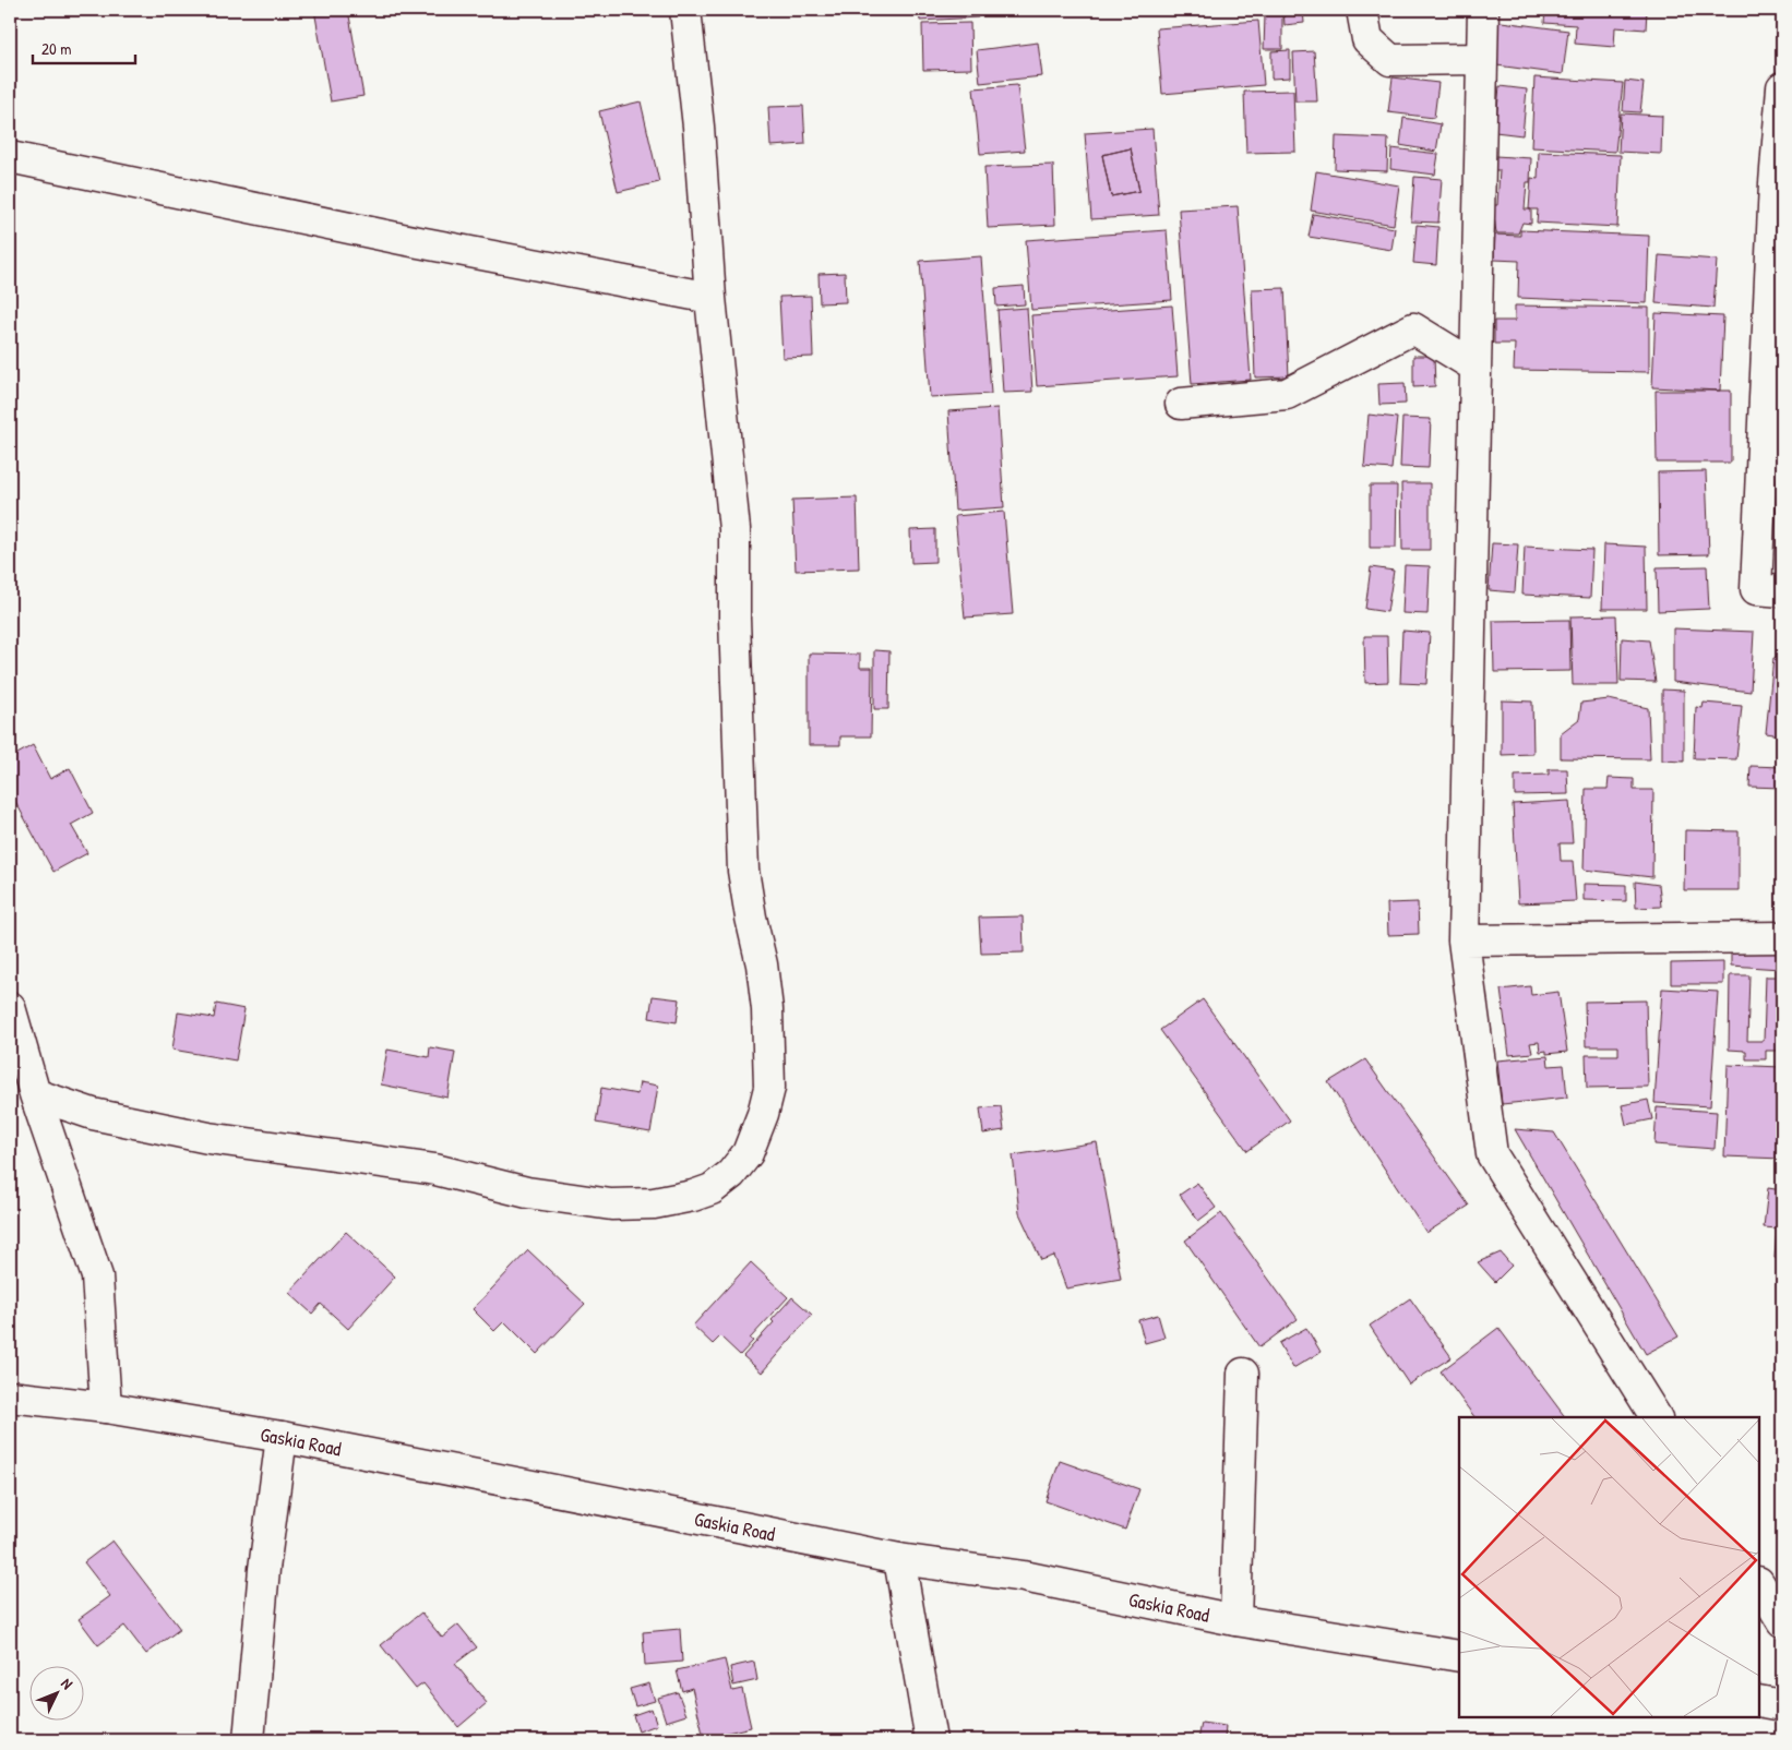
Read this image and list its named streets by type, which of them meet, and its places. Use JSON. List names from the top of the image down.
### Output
{
  "streets": {
    "street": ["Gaskia Road"]
  },
  "scale_bar": "20 m",
  "north": "top right"
}
